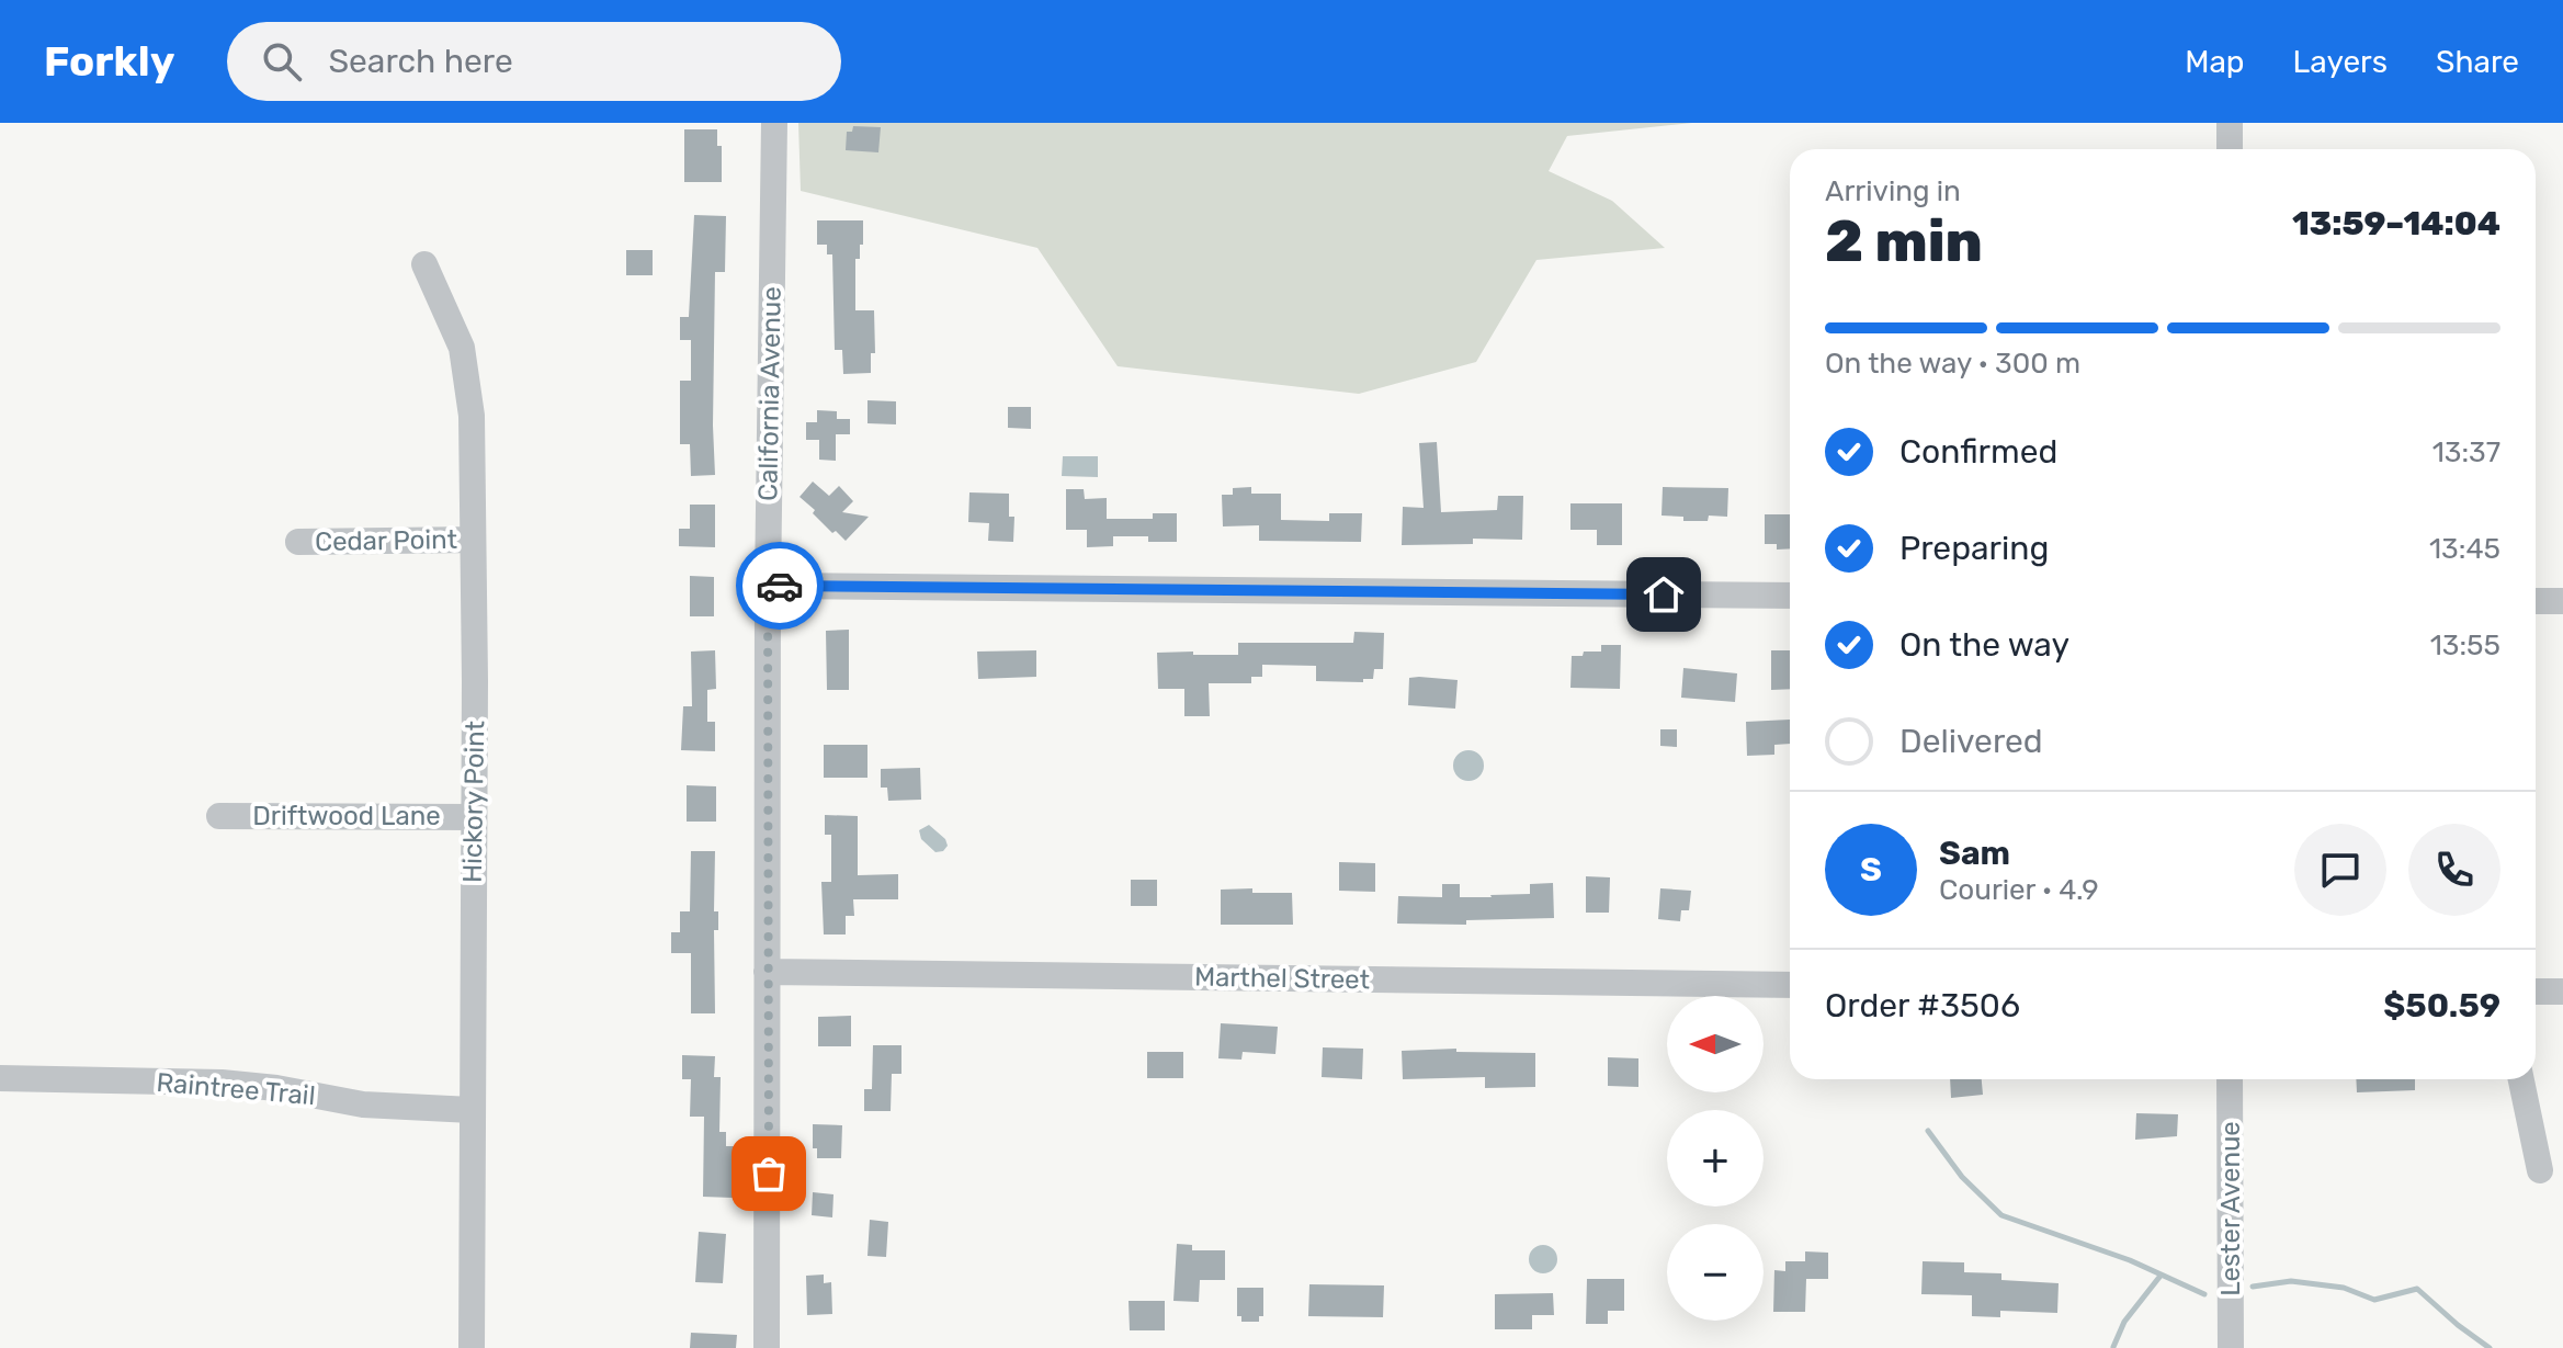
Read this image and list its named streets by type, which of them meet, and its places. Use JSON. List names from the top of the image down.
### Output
{
  "streets": {
    "street": [
      "California Avenue",
      "Cedar Point",
      "Hickory Point",
      "Driftwood Lane",
      "Marthel Street",
      "Raintree Trail",
      "Lester Avenue"
    ]
  },
  "crossings": [
    ["California Avenue", "Marthel Street"],
    ["Cedar Point", "Hickory Point"],
    ["Hickory Point", "Driftwood Lane"],
    ["Hickory Point", "Raintree Trail"]
  ],
  "north": "left",
  "page": {
    "header": "Forkly",
    "search": "Search here",
    "nav": ["Map", "Layers", "Share"],
    "heading": ["2 min", "Arriving in", "13:59–14:04"],
    "panel": [
      "Sam",
      "Courier · 4.9",
      "Order #3506",
      "$50.59"
    ],
    "bar": "On the way · 300 m",
    "list": [
      ["Confirmed", "13:37"],
      ["Preparing", "13:45"],
      ["On the way", "13:55"],
      "Delivered"
    ],
    "round": "S",
    "map_buttons": ["+", "−"]
  }
}
